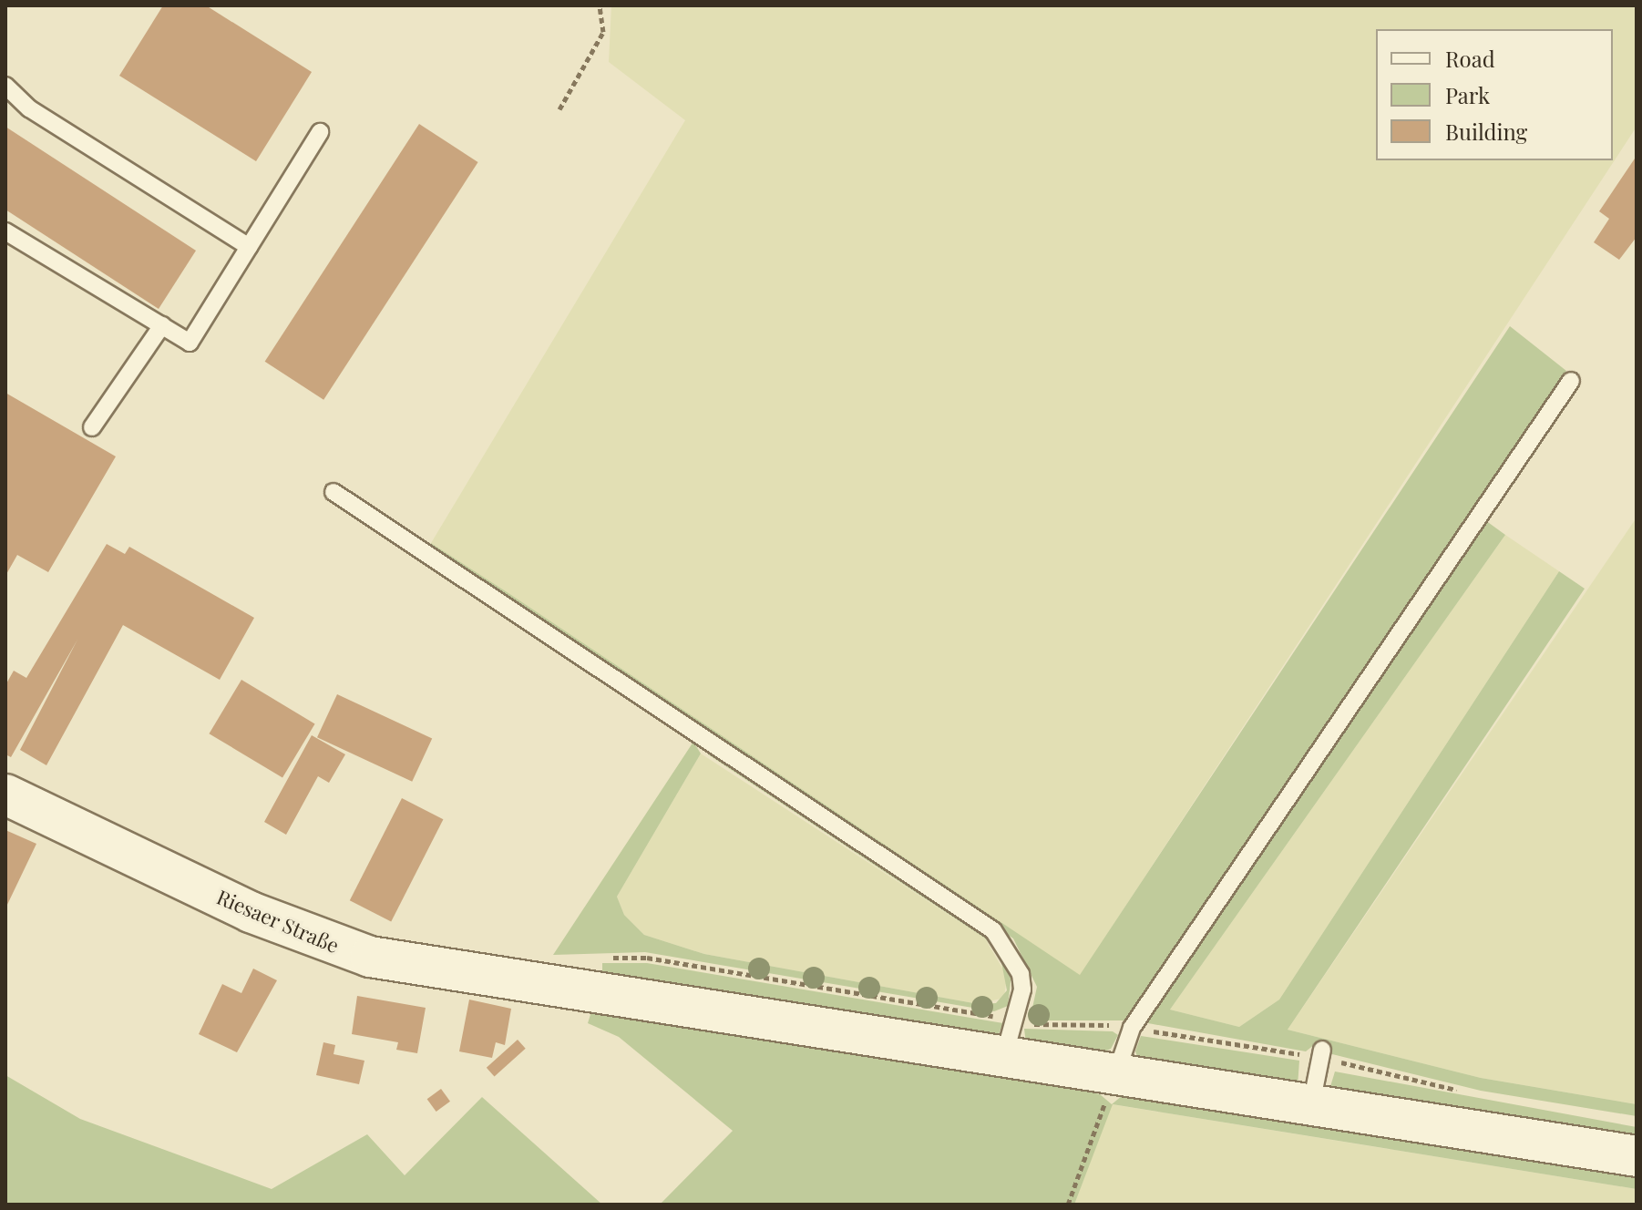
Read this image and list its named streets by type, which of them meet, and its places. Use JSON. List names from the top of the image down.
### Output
{
  "streets": {
    "main road": ["Riesaer Straße"]
  },
  "legend": ["Road", "Park", "Building"]
}
